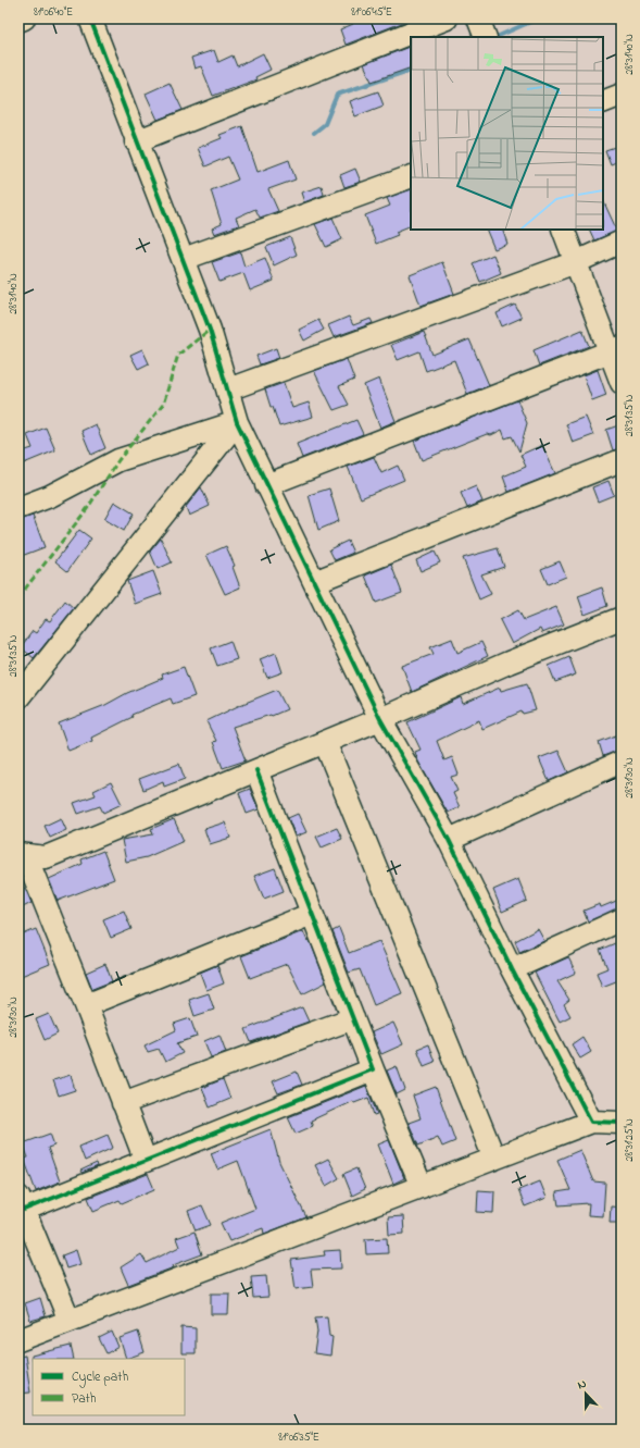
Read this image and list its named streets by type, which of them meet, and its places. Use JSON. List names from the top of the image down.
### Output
{
  "legend": ["Cycle path", "Path"],
  "north": "top",
  "coordinates": [
    "81°06'40\"E",
    "81°06'45\"E",
    "28°31'40\"N",
    "28°31'35\"N",
    "28°31'30\"N",
    "28°31'25\"N",
    "81°06'35\"E"
  ]
}
